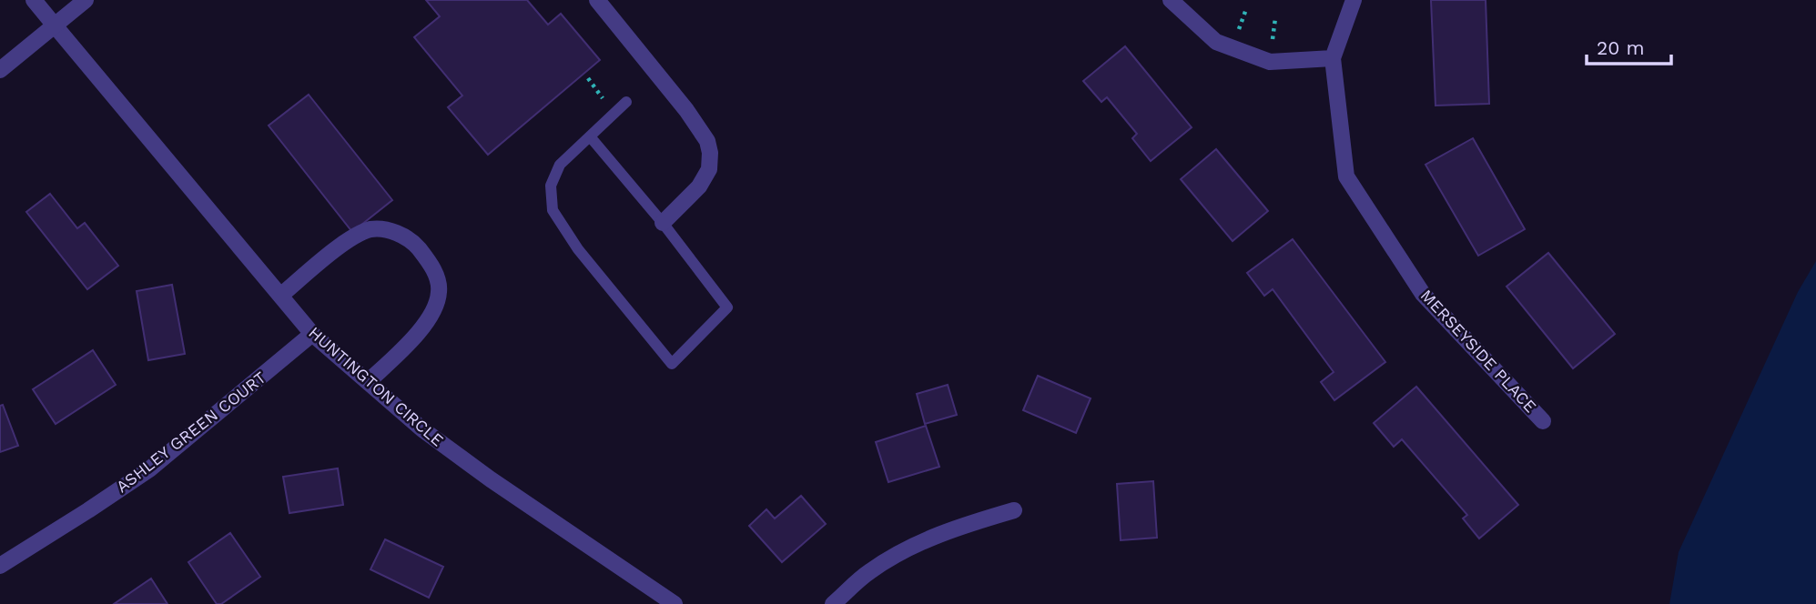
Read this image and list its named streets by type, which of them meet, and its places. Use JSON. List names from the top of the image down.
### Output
{
  "streets": {
    "street": ["MERSEYSIDE PLACE", "HUNTINGTON CIRCLE", "ASHLEY GREEN COURT"]
  },
  "crossings": [
    ["HUNTINGTON CIRCLE", "ASHLEY GREEN COURT"]
  ],
  "scale_bar": "20 m"
}
